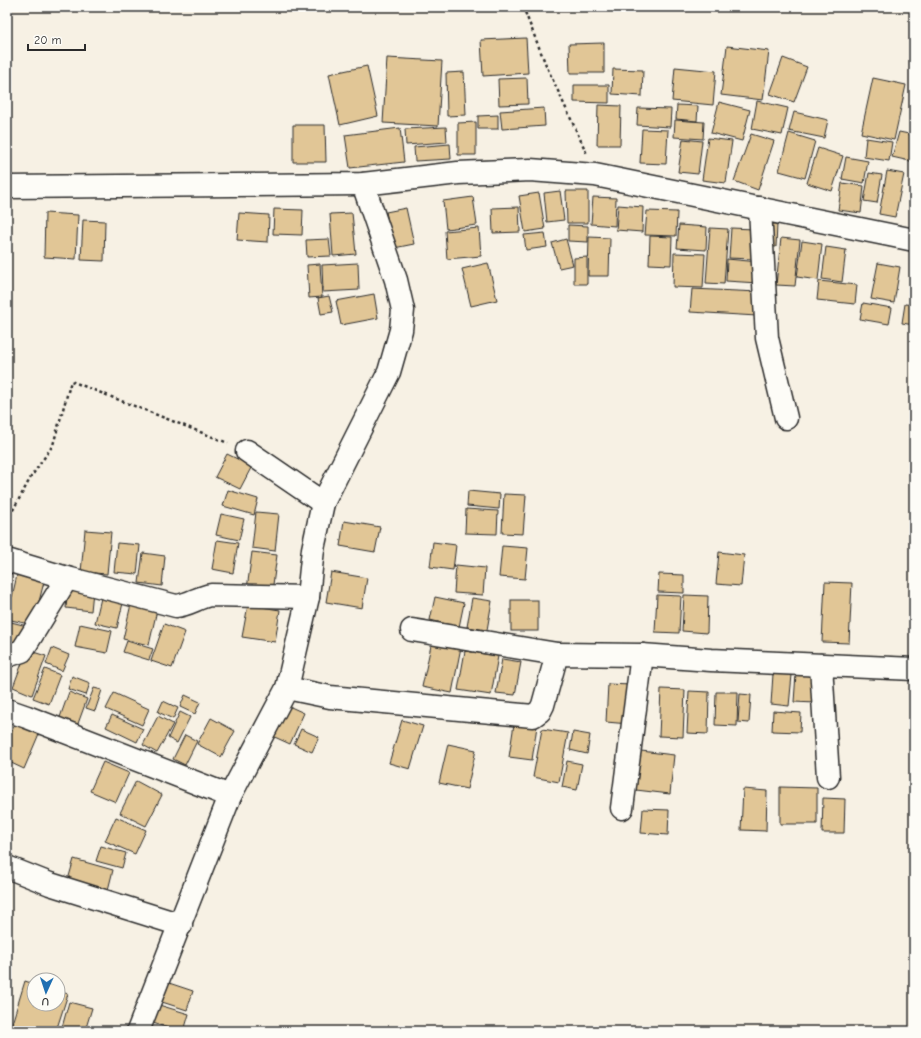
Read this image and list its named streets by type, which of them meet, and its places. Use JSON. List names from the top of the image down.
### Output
{
  "scale_bar": "20 m",
  "north": "bottom"
}
